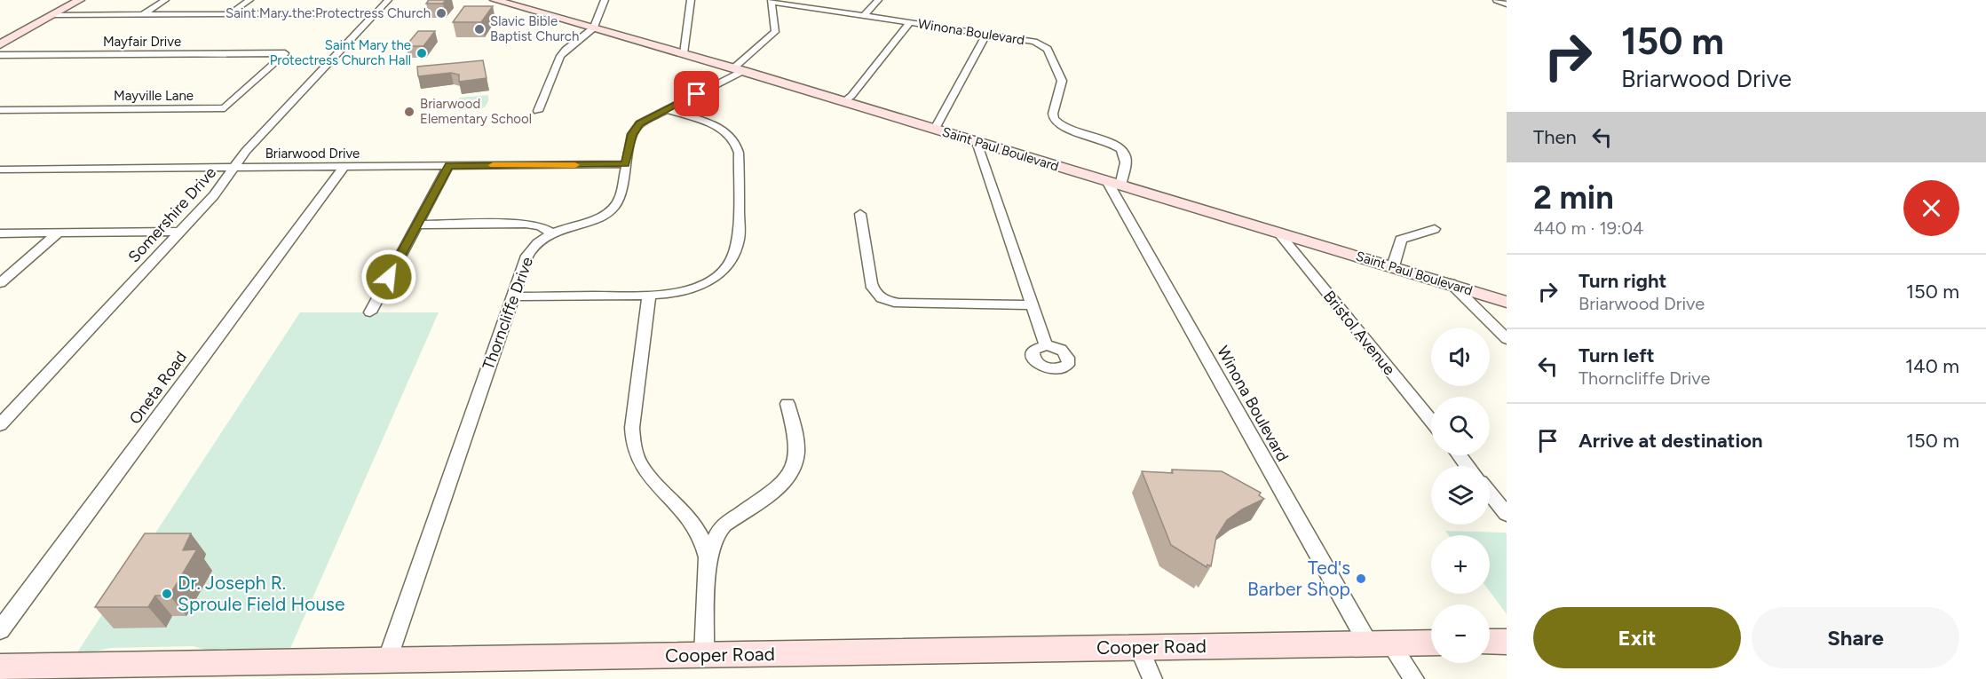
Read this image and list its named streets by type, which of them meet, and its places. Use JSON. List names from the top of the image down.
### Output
{
  "streets": {
    "main road": ["Saint Paul Boulevard", "Cooper Road"],
    "street": [
      "Winona Boulevard",
      "Mayfair Drive",
      "Mayville Lane",
      "Briarwood Drive",
      "Somershire Drive",
      "Thorncliffe Drive",
      "Bristol Avenue",
      "Oneta Road"
    ]
  },
  "crossings": [
    ["Winona Boulevard", "Saint Paul Boulevard"],
    ["Winona Boulevard", "Thorncliffe Drive"],
    ["Winona Boulevard", "Cooper Road"],
    ["Mayfair Drive", "Mayville Lane"],
    ["Saint Paul Boulevard", "Thorncliffe Drive"],
    ["Saint Paul Boulevard", "Bristol Avenue"],
    ["Briarwood Drive", "Somershire Drive"],
    ["Briarwood Drive", "Thorncliffe Drive"],
    ["Briarwood Drive", "Oneta Road"],
    ["Thorncliffe Drive", "Cooper Road"]
  ],
  "places": [
    "Saint Mary the Protectress Church",
    "Slavic Bible Baptist Church",
    "Saint Mary the Protectress Church Hall",
    "Briarwood Elementary School",
    "Ted's Barber Shop",
    "Dr. Joseph R. Sproule Field House"
  ],
  "page": {
    "turn": ["150 m", "Briarwood Drive"],
    "then": "Then",
    "heading": ["2 min", "440 m · 19:04"],
    "list": [
      {
        "name": "Turn right",
        "note": "Briarwood Drive",
        "value": "150 m"
      },
      {
        "name": "Turn left",
        "note": "Thorncliffe Drive",
        "value": "140 m"
      },
      {
        "name": "Arrive at destination",
        "value": "150 m"
      }
    ],
    "map_buttons": ["+", "−"],
    "buttons": ["Exit", "Share"]
  }
}
